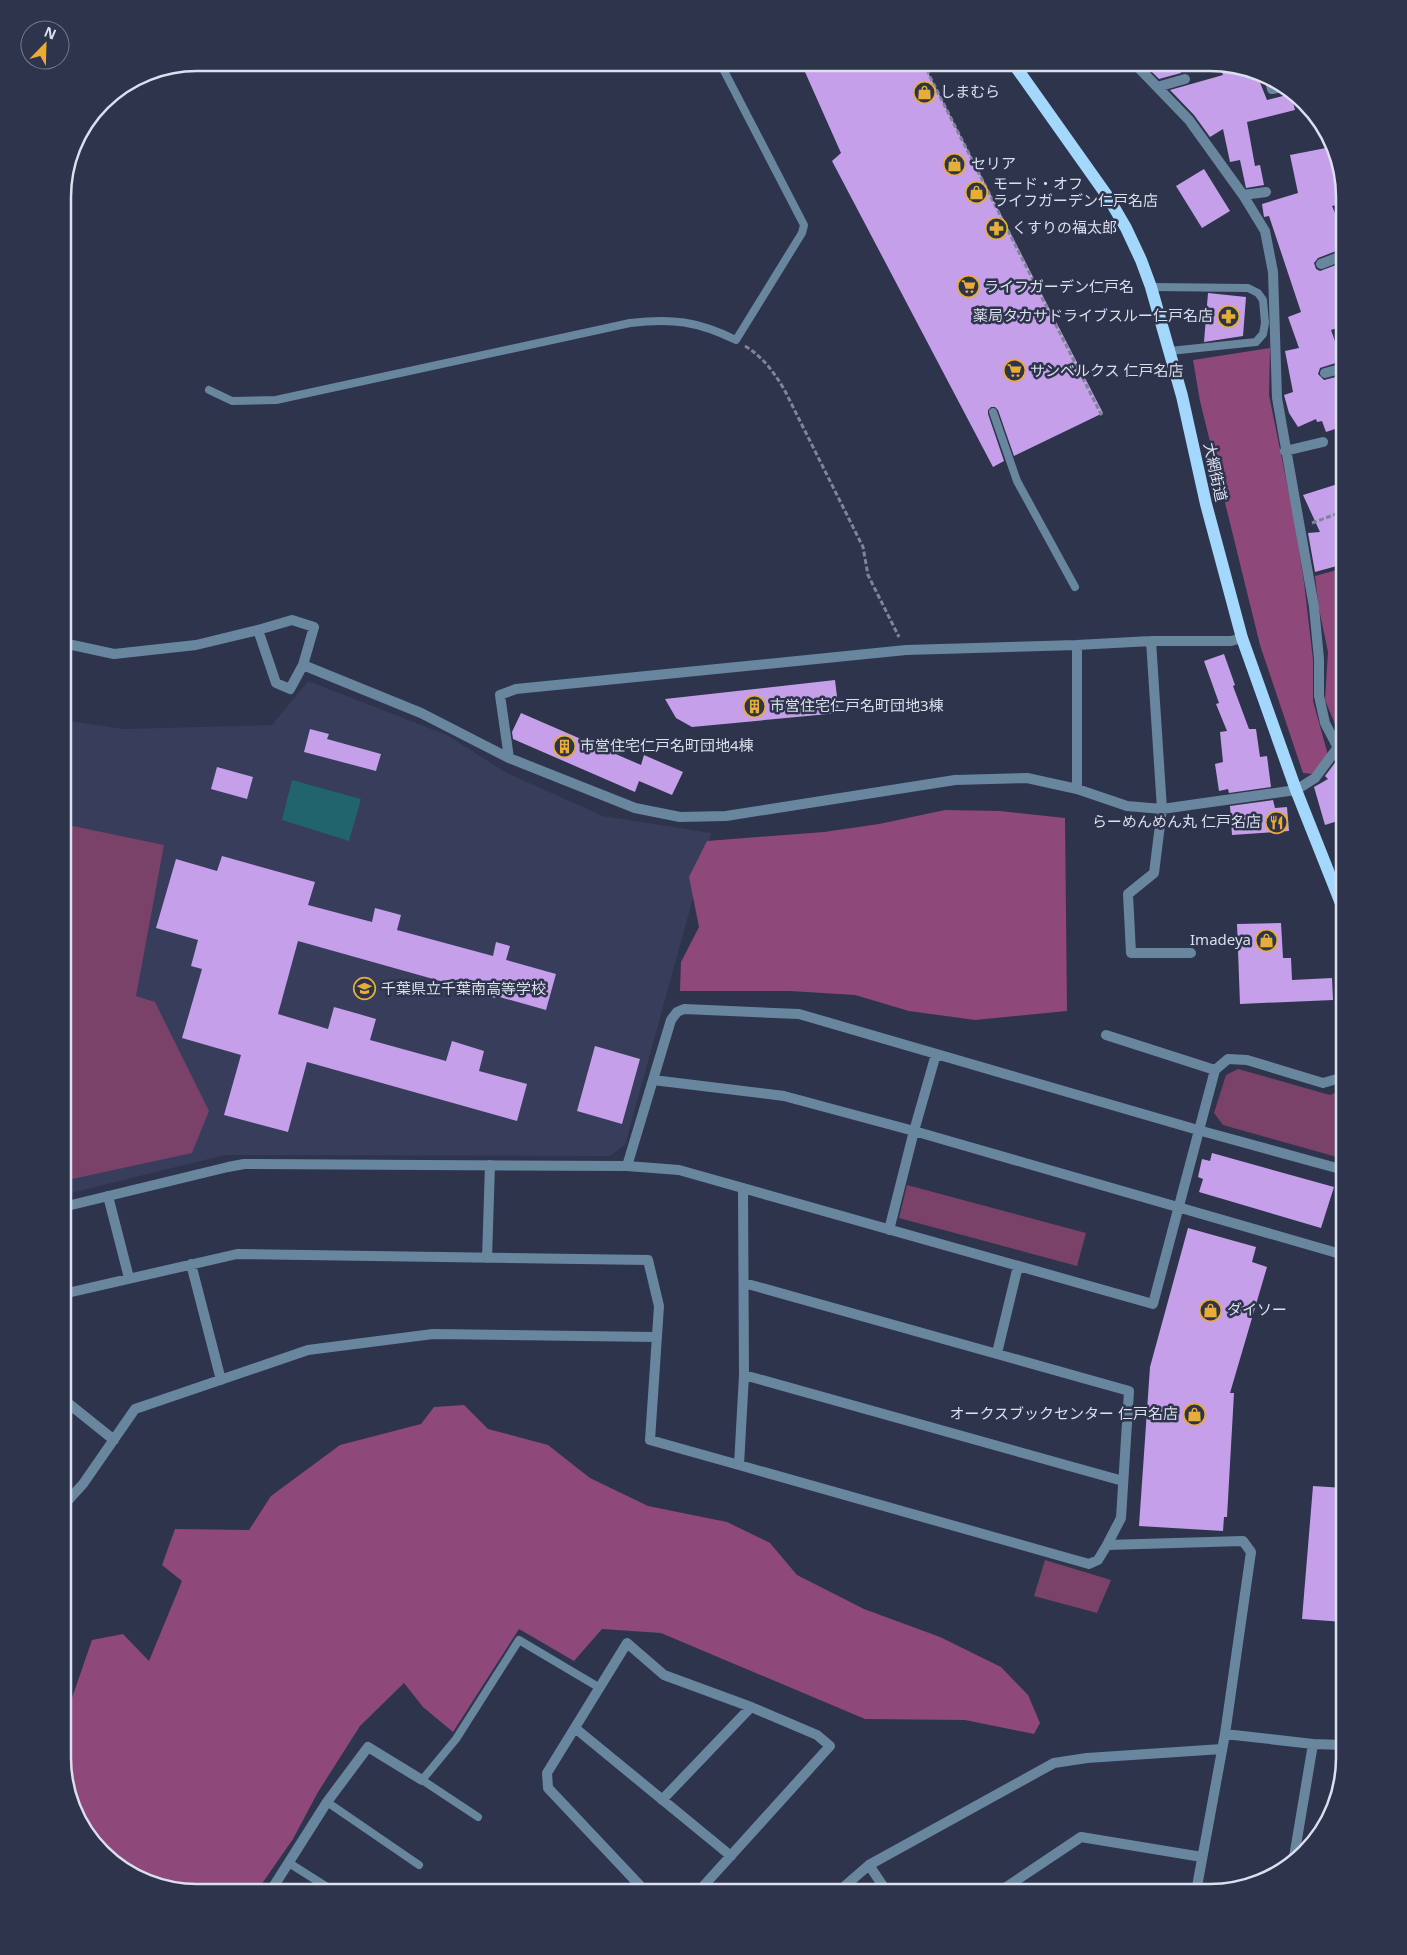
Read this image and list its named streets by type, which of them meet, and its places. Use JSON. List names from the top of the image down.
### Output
{
  "streets": {
    "main road": ["大網街道"]
  },
  "places": {
    "shop": [
      "しまむら",
      "セリア",
      "モード・オフ ライフガーデン仁戸名店",
      "Imadeya",
      "ダイソー",
      "オークスブックセンター 仁戸名店"
    ],
    "pharmacy": ["くすりの福太郎", "薬局タカサドライブスルー仁戸名店"],
    "supermarket": ["ライフガーデン仁戸名", "サンベルクス 仁戸名店"],
    "building": ["市営住宅仁戸名町団地3棟", "市営住宅仁戸名町団地4棟"],
    "restaurant": ["らーめんめん丸 仁戸名店"],
    "school or university": ["千葉県立千葉南高等学校"]
  },
  "north": "top right"
}
